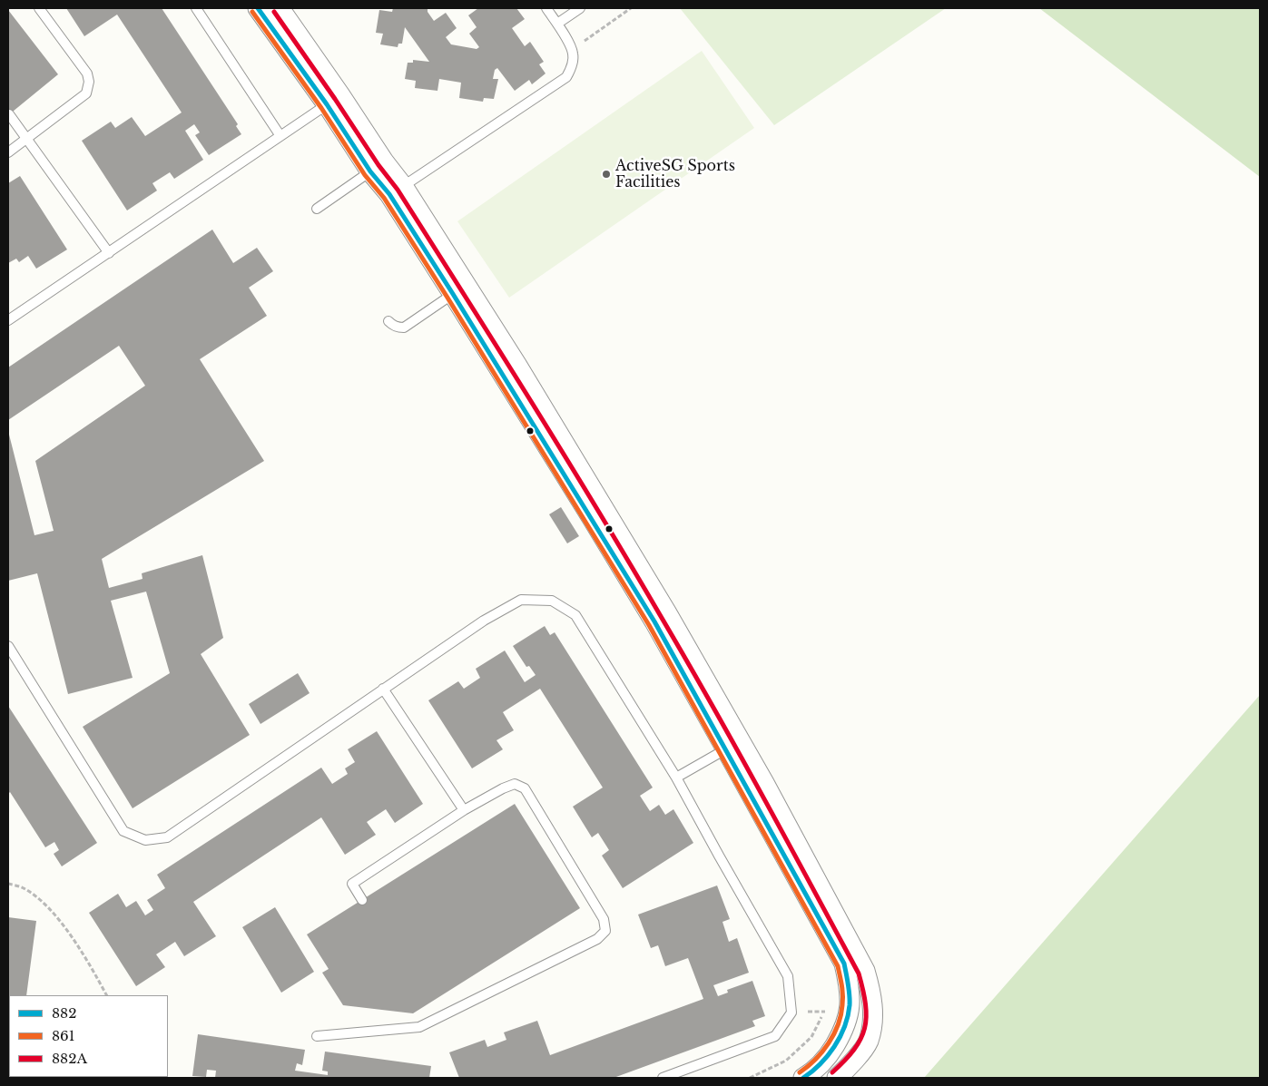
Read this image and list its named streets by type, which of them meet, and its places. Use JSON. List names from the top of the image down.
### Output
{
  "places": ["ActiveSG Sports Facilities"],
  "lines": ["transit line 882", "transit line 861", "transit line 882A"],
  "legend": ["882", "861", "882A"]
}
